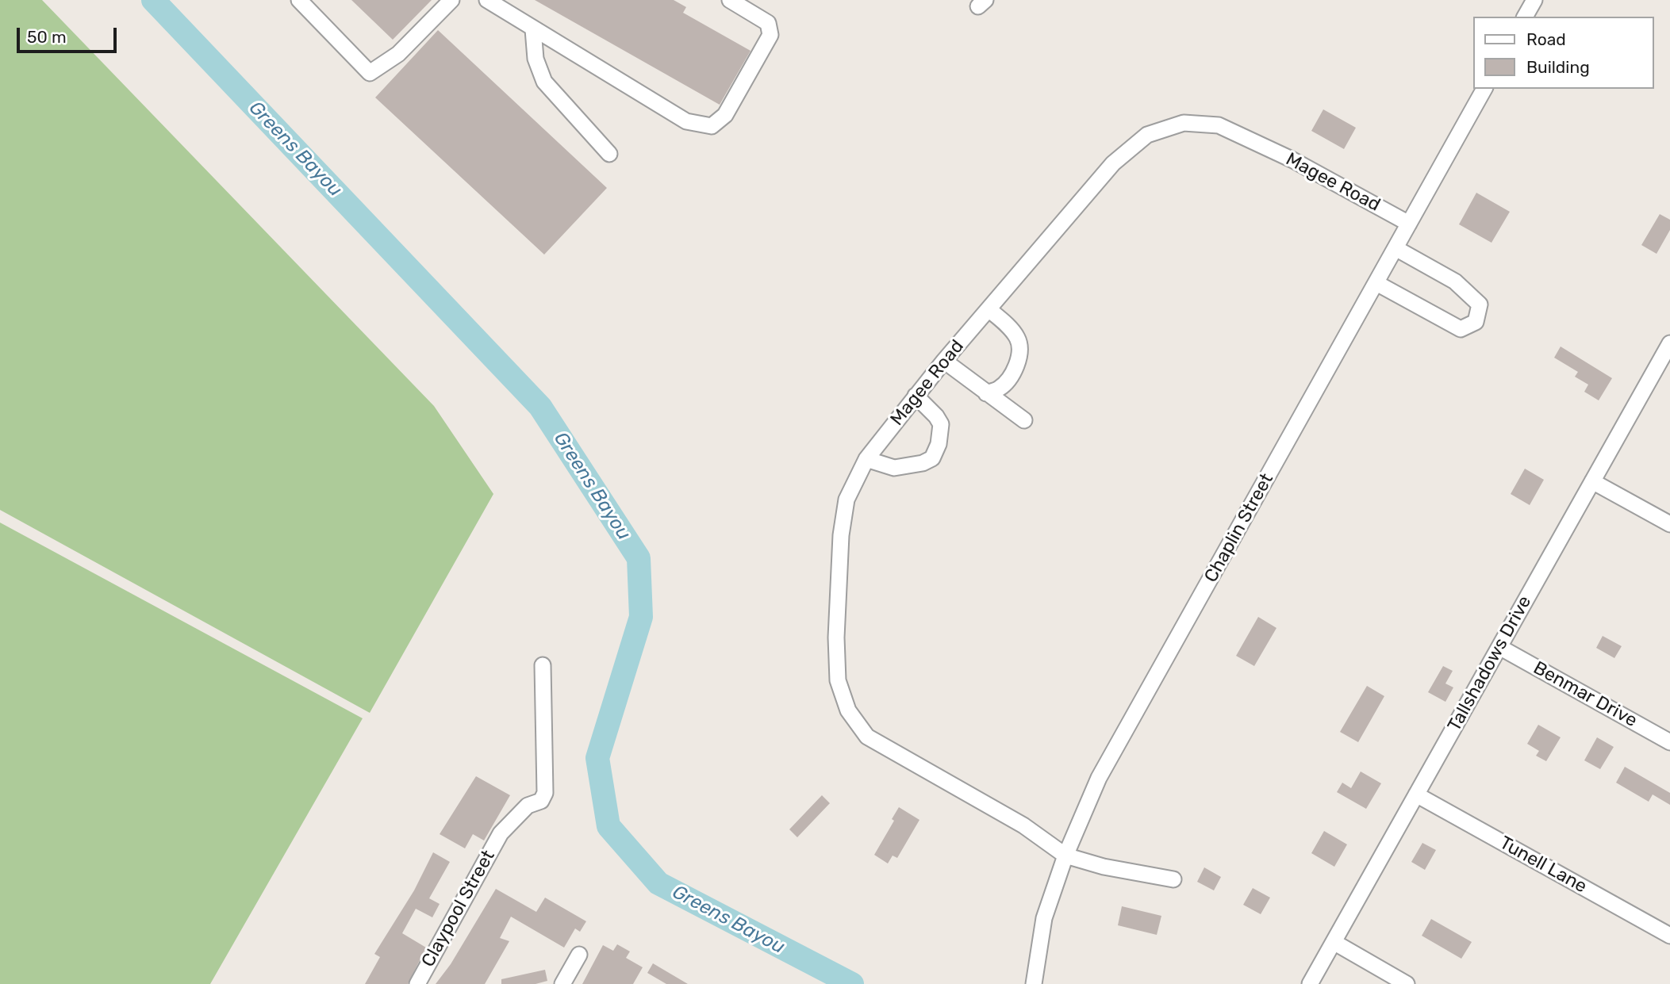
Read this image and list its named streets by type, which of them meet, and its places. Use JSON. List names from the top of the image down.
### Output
{
  "streets": {
    "street": [
      "Magee Road",
      "Chaplin Street",
      "Tallshadows Drive",
      "Benmar Drive",
      "Tunell Lane",
      "Claypool Street"
    ]
  },
  "crossings": [
    ["Magee Road", "Chaplin Street"],
    ["Tallshadows Drive", "Benmar Drive"],
    ["Tallshadows Drive", "Tunell Lane"]
  ],
  "water": ["Greens Bayou"],
  "legend": ["Road", "Building"],
  "scale_bar": "50 m"
}
